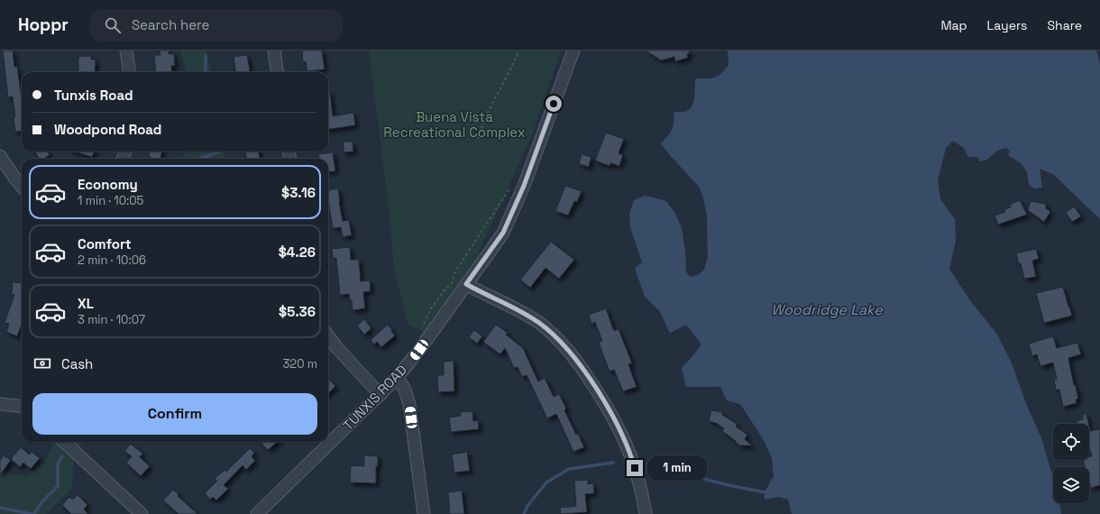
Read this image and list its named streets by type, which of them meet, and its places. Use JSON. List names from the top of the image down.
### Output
{
  "streets": {
    "street": ["TUNXIS ROAD"]
  },
  "water": ["Woodridge Lake"],
  "parks": ["Buena Vista Recreational Complex"],
  "page": {
    "header": "Hoppr",
    "search": "Search here",
    "nav": ["Map", "Layers", "Share"],
    "banner": ["Tunxis Road", "Woodpond Road"],
    "list": [
      {
        "name": "Economy",
        "note": "1 min · 10:05",
        "value": "$3.16"
      },
      {
        "name": "Comfort",
        "note": "2 min · 10:06",
        "value": "$4.26"
      },
      {
        "name": "XL",
        "note": "3 min · 10:07",
        "value": "$5.36"
      }
    ],
    "pay": ["Cash", "320 m"],
    "buttons": "Confirm",
    "bubble": "1 min"
  }
}
